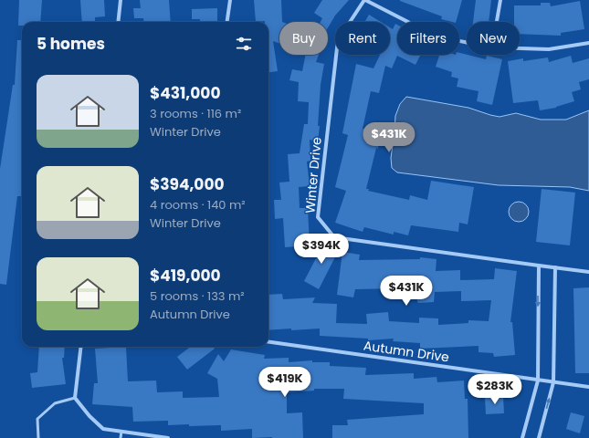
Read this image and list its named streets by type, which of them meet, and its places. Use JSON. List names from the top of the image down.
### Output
{
  "streets": {
    "street": ["Winter Drive", "Autumn Drive"]
  },
  "page": {
    "chip": [
      "Buy",
      "Rent",
      "Filters",
      "New"
    ],
    "heading": "5 homes",
    "list": [
      {
        "name": "$431,000",
        "note": "3 rooms · 116 m² · Winter Drive"
      },
      {
        "name": "$394,000",
        "note": "4 rooms · 140 m² · Winter Drive"
      },
      {
        "name": "$419,000",
        "note": "5 rooms · 133 m² · Autumn Drive"
      }
    ],
    "price": [
      "$431K",
      "$394K",
      "$431K",
      "$419K",
      "$283K"
    ]
  }
}
